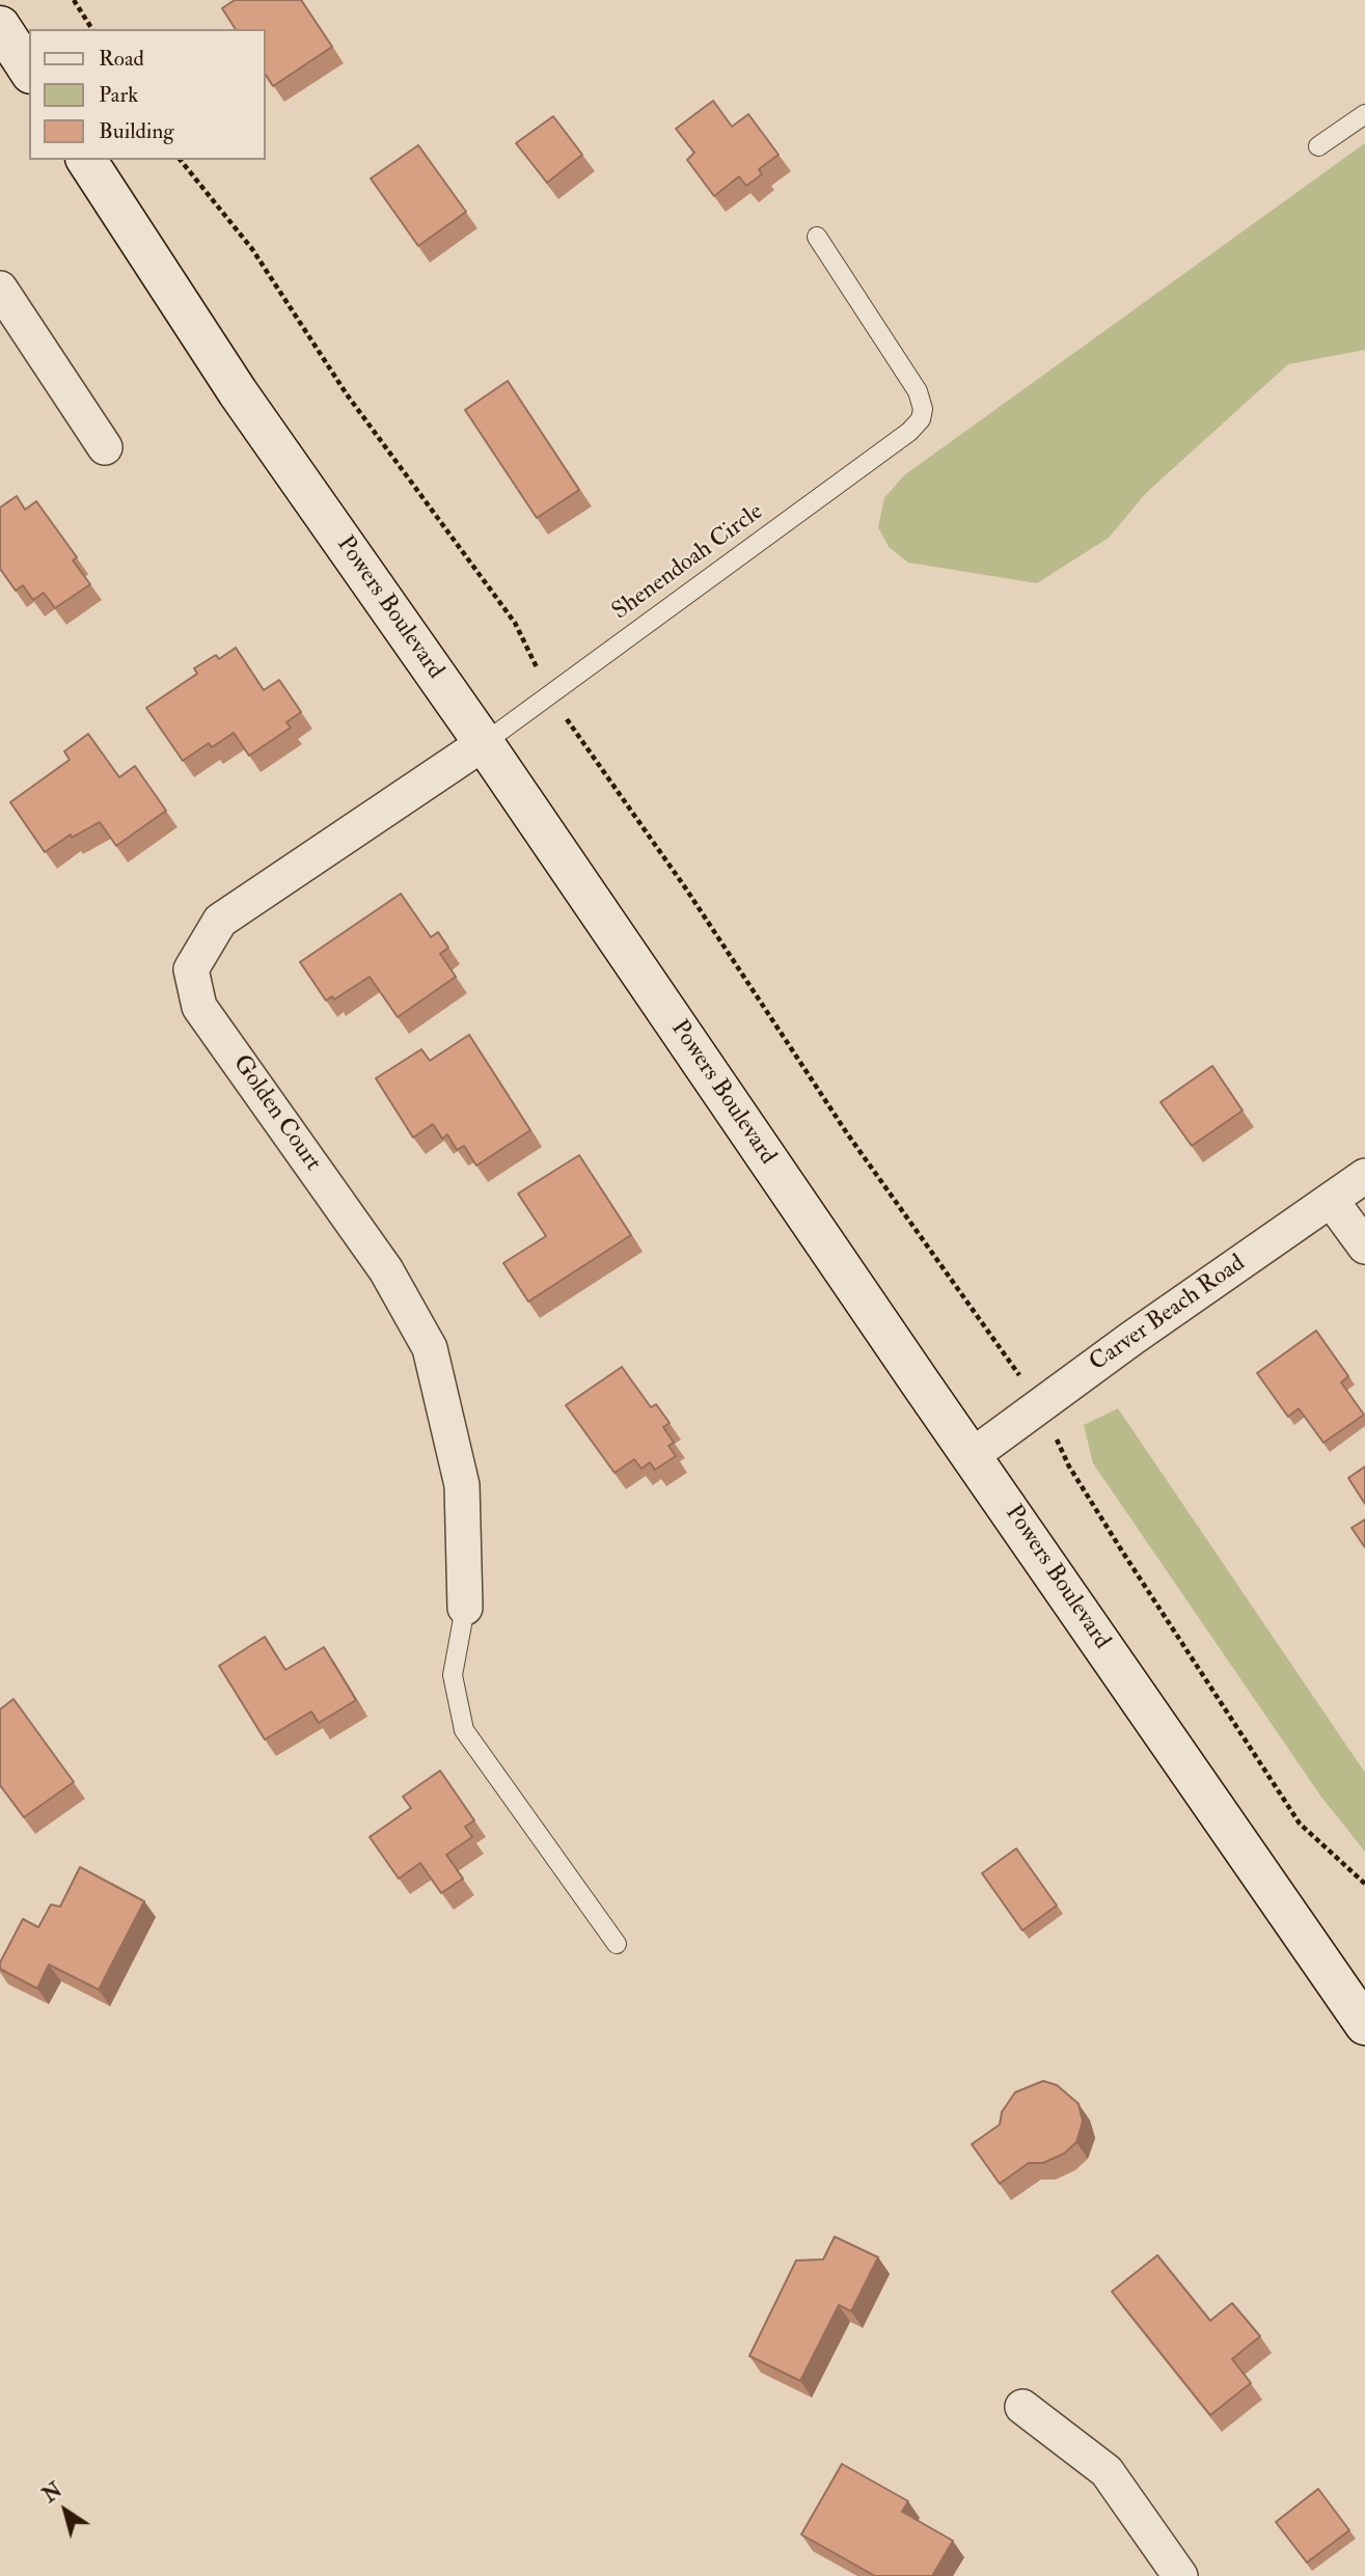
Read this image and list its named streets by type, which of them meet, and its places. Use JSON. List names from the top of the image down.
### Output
{
  "streets": {
    "main road": ["Powers Boulevard"],
    "street": ["Golden Court", "Carver Beach Road"],
    "lane": ["Shenendoah Circle"]
  },
  "crossings": [
    ["Shenendoah Circle", "Powers Boulevard"],
    ["Shenendoah Circle", "Golden Court"],
    ["Powers Boulevard", "Golden Court"],
    ["Powers Boulevard", "Carver Beach Road"]
  ],
  "legend": ["Road", "Park", "Building"],
  "north": "top left"
}
